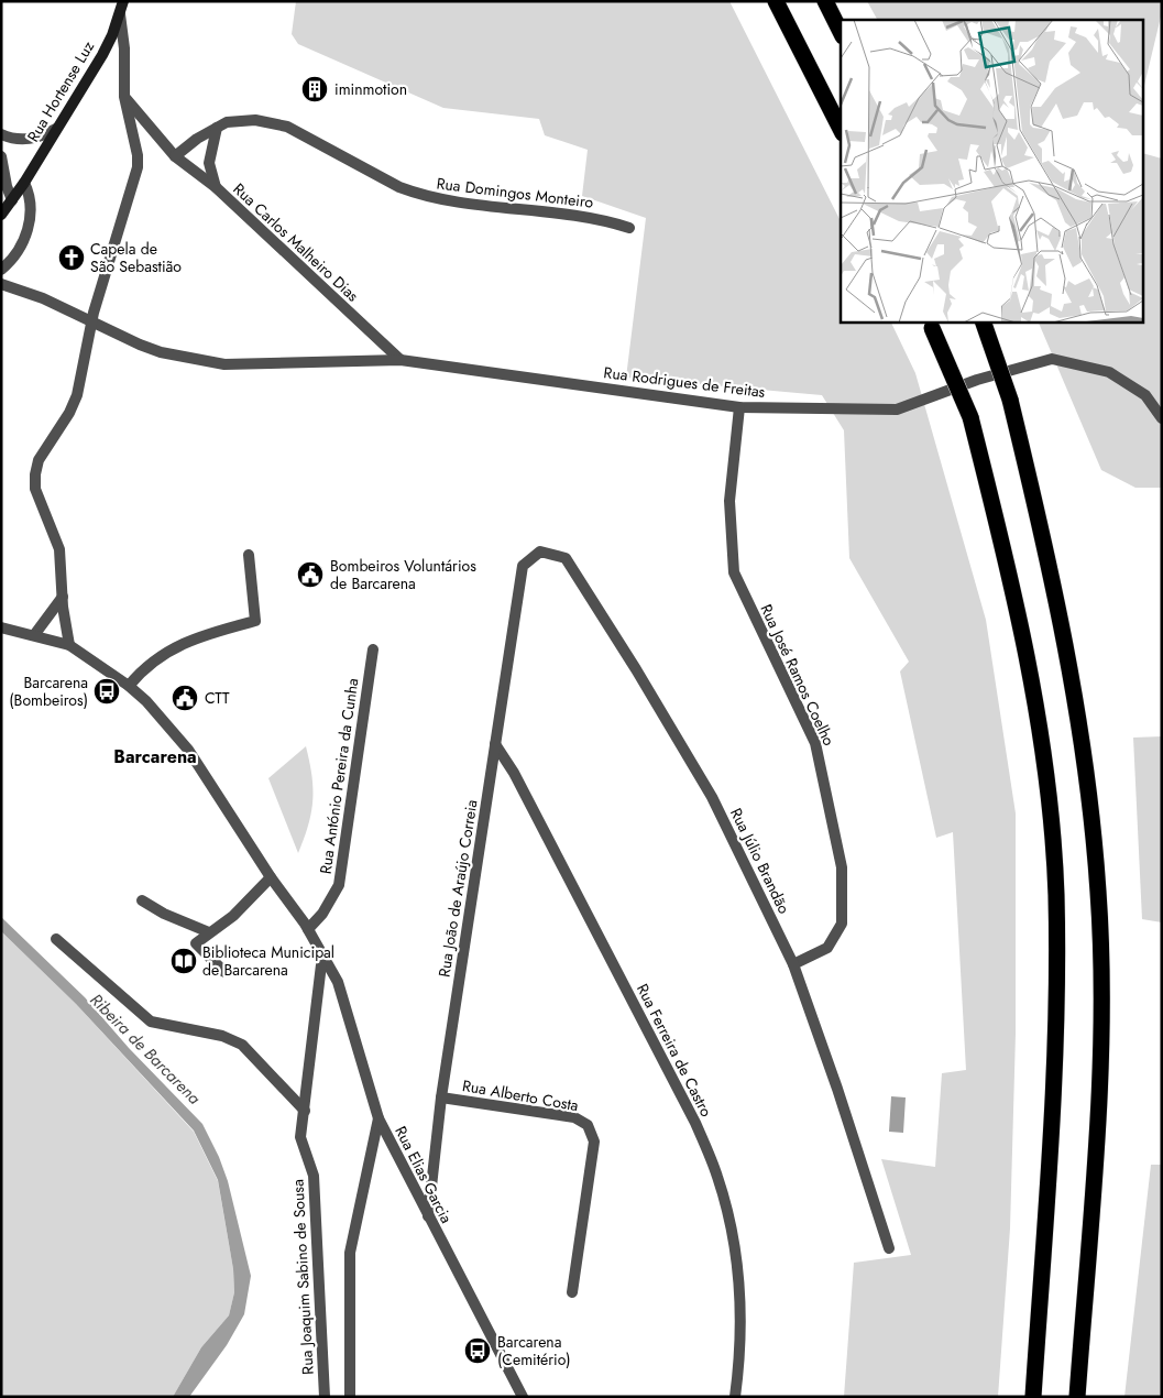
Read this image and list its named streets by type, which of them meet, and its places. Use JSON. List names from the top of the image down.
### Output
{
  "streets": {
    "main road": ["Rua Hortense Luz"],
    "street": [
      "Rua Domingos Monteiro",
      "Rua Carlos Malheiro Dias",
      "Rua Rodrigues de Freitas",
      "Rua José Ramos Coelho",
      "Rua António Pereira da Cunha",
      "Rua Júlio Brandão",
      "Rua João de Araújo Correia",
      "Rua Ferreira de Castro",
      "Rua Alberto Costa",
      "Rua Elias Garcia",
      "Rua Joaquim Sabino de Sousa"
    ]
  },
  "crossings": [
    ["Rua Domingos Monteiro", "Rua Carlos Malheiro Dias"],
    ["Rua Carlos Malheiro Dias", "Rua Rodrigues de Freitas"],
    ["Rua Rodrigues de Freitas", "Rua José Ramos Coelho"],
    ["Rua José Ramos Coelho", "Rua Júlio Brandão"],
    ["Rua Júlio Brandão", "Rua João de Araújo Correia"],
    ["Rua João de Araújo Correia", "Rua Ferreira de Castro"],
    ["Rua João de Araújo Correia", "Rua Alberto Costa"],
    ["Rua João de Araújo Correia", "Rua Elias Garcia"],
    ["Rua Elias Garcia", "Rua Joaquim Sabino de Sousa"]
  ],
  "districts": ["Barcarena"],
  "water": ["Ribeira de Barcarena"],
  "places": {
    "building": ["iminmotion"],
    "church": ["Capela de São Sebastião"],
    "public building": ["Bombeiros Voluntários de Barcarena", "CTT"],
    "bus stop": ["Barcarena (Bombeiros)", "Barcarena (Cemitério)"],
    "library": ["Biblioteca Municipal de Barcarena"]
  }
}
